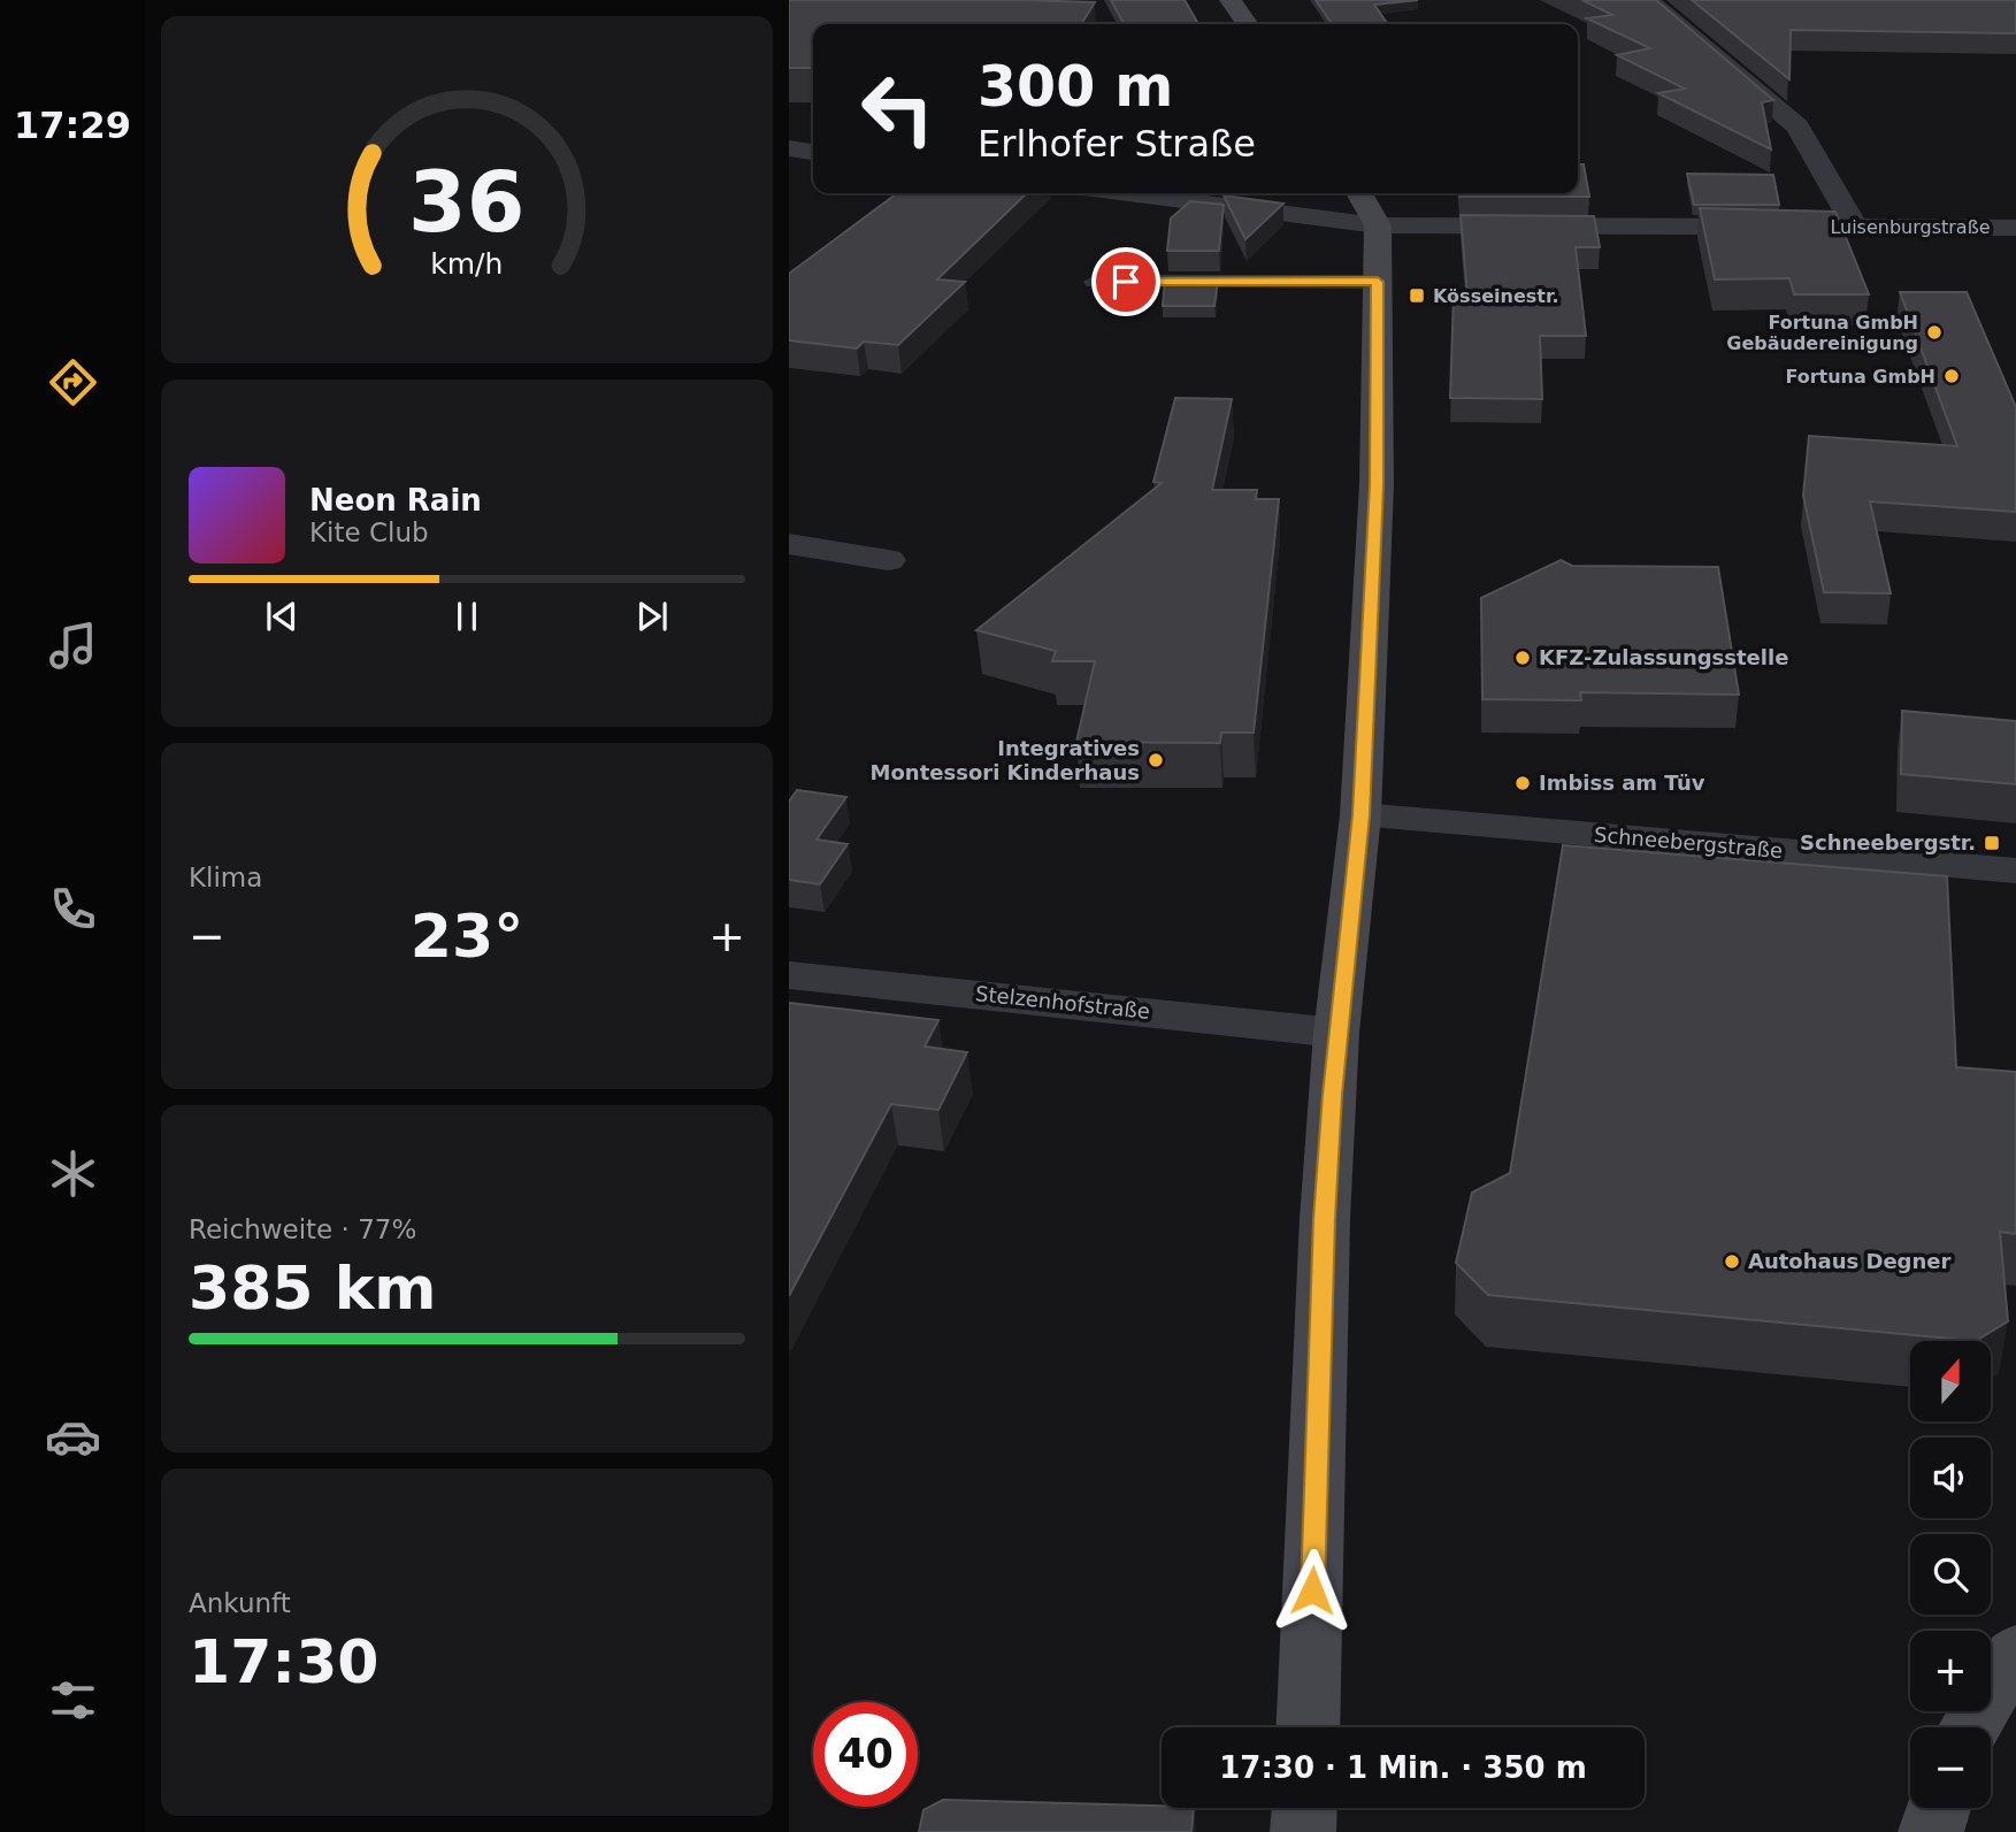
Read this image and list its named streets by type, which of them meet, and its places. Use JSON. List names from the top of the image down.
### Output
{
  "streets": {
    "street": ["Luisenburgstraße", "Schneebergstraße", "Stelzenhofstraße"]
  },
  "places": {
    "transit": ["Kösseinestr.", "Schneebergstr."],
    "other": [
      "Fortuna GmbH Gebäudereinigung",
      "Fortuna GmbH",
      "KFZ-Zulassungsstelle",
      "Integratives Montessori Kinderhaus",
      "Imbiss am Tüv",
      "Autohaus Degner"
    ]
  },
  "north": "top",
  "page": {
    "tabs": "17:29",
    "turn": ["300 m", "Erlhofer Straße"],
    "song": ["Neon Rain", "Kite Club"],
    "tile": [
      "Klima",
      ["Reichweite · 77%", "385 km"],
      ["Ankunft", "17:30"]
    ],
    "heat": ["−", "23°", "+"],
    "map_buttons": ["+", "−"],
    "limit": "40",
    "trip": "17:30 · 1 Min. · 350 m",
    "gauge": ["36", "km/h"]
  }
}
